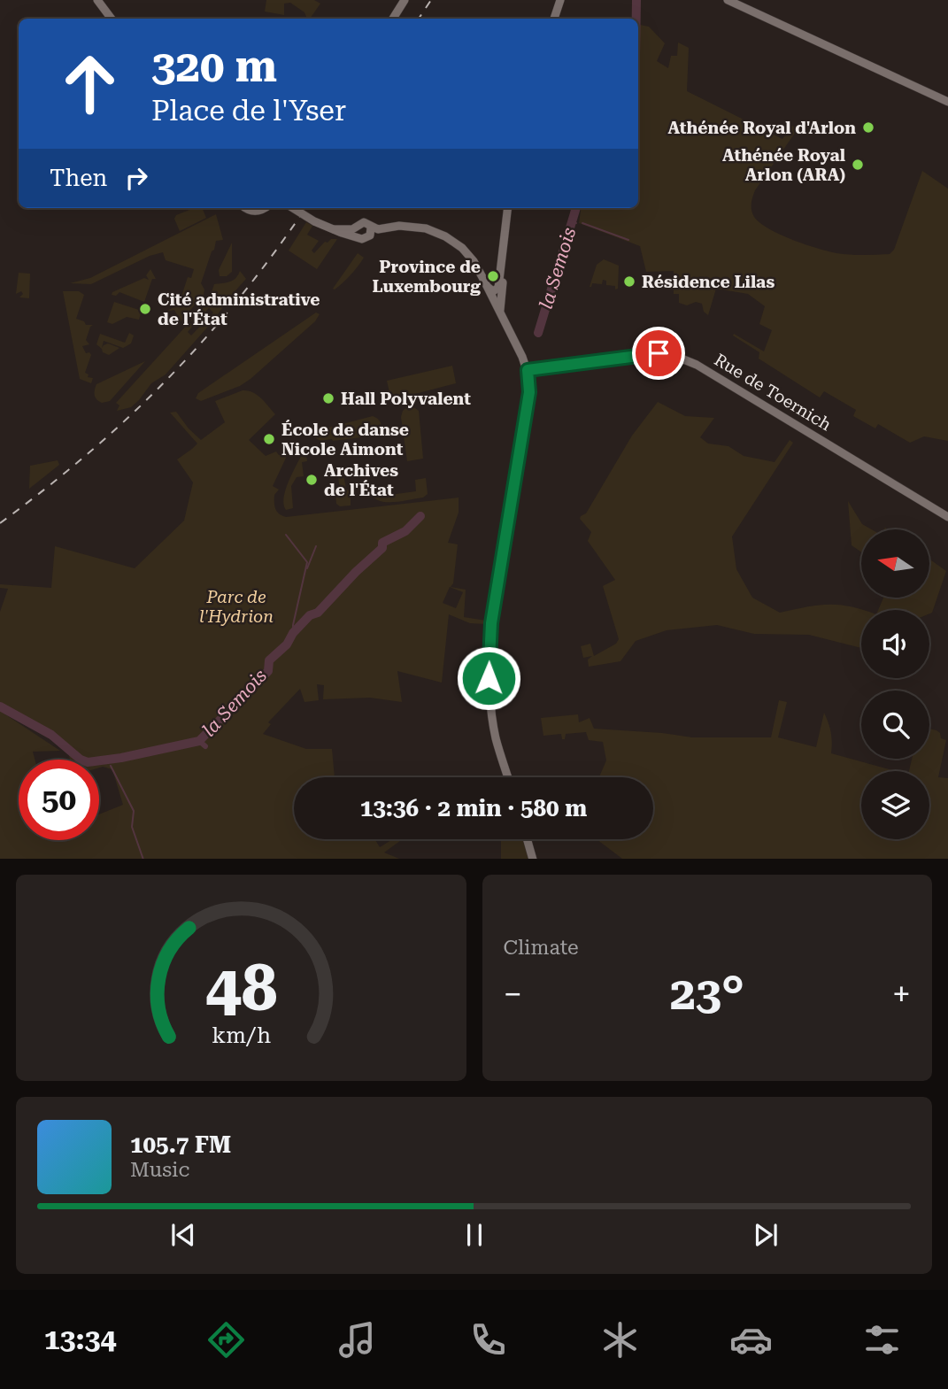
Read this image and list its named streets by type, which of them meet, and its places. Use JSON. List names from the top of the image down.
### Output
{
  "streets": {
    "main road": ["Rue de Toernich"]
  },
  "water": ["la Semois"],
  "parks": ["Parc de l'Hydrion"],
  "places": [
    "Athénée Royal d'Arlon",
    "Athénée Royal Arlon (ARA)",
    "Province de Luxembourg",
    "Résidence Lilas",
    "Cité administrative de l'État",
    "Hall Polyvalent",
    "École de danse Nicole Aimont",
    "Archives de l'État"
  ],
  "north": "left",
  "page": {
    "turn": ["320 m", "Place de l'Yser"],
    "then": "Then",
    "limit": "50",
    "trip": "13:36 · 2 min · 580 m",
    "tile": "Climate",
    "heat": ["−", "23°", "+"],
    "song": ["105.7 FM", "Music"],
    "tabs": "13:34",
    "gauge": ["48", "km/h"]
  }
}
